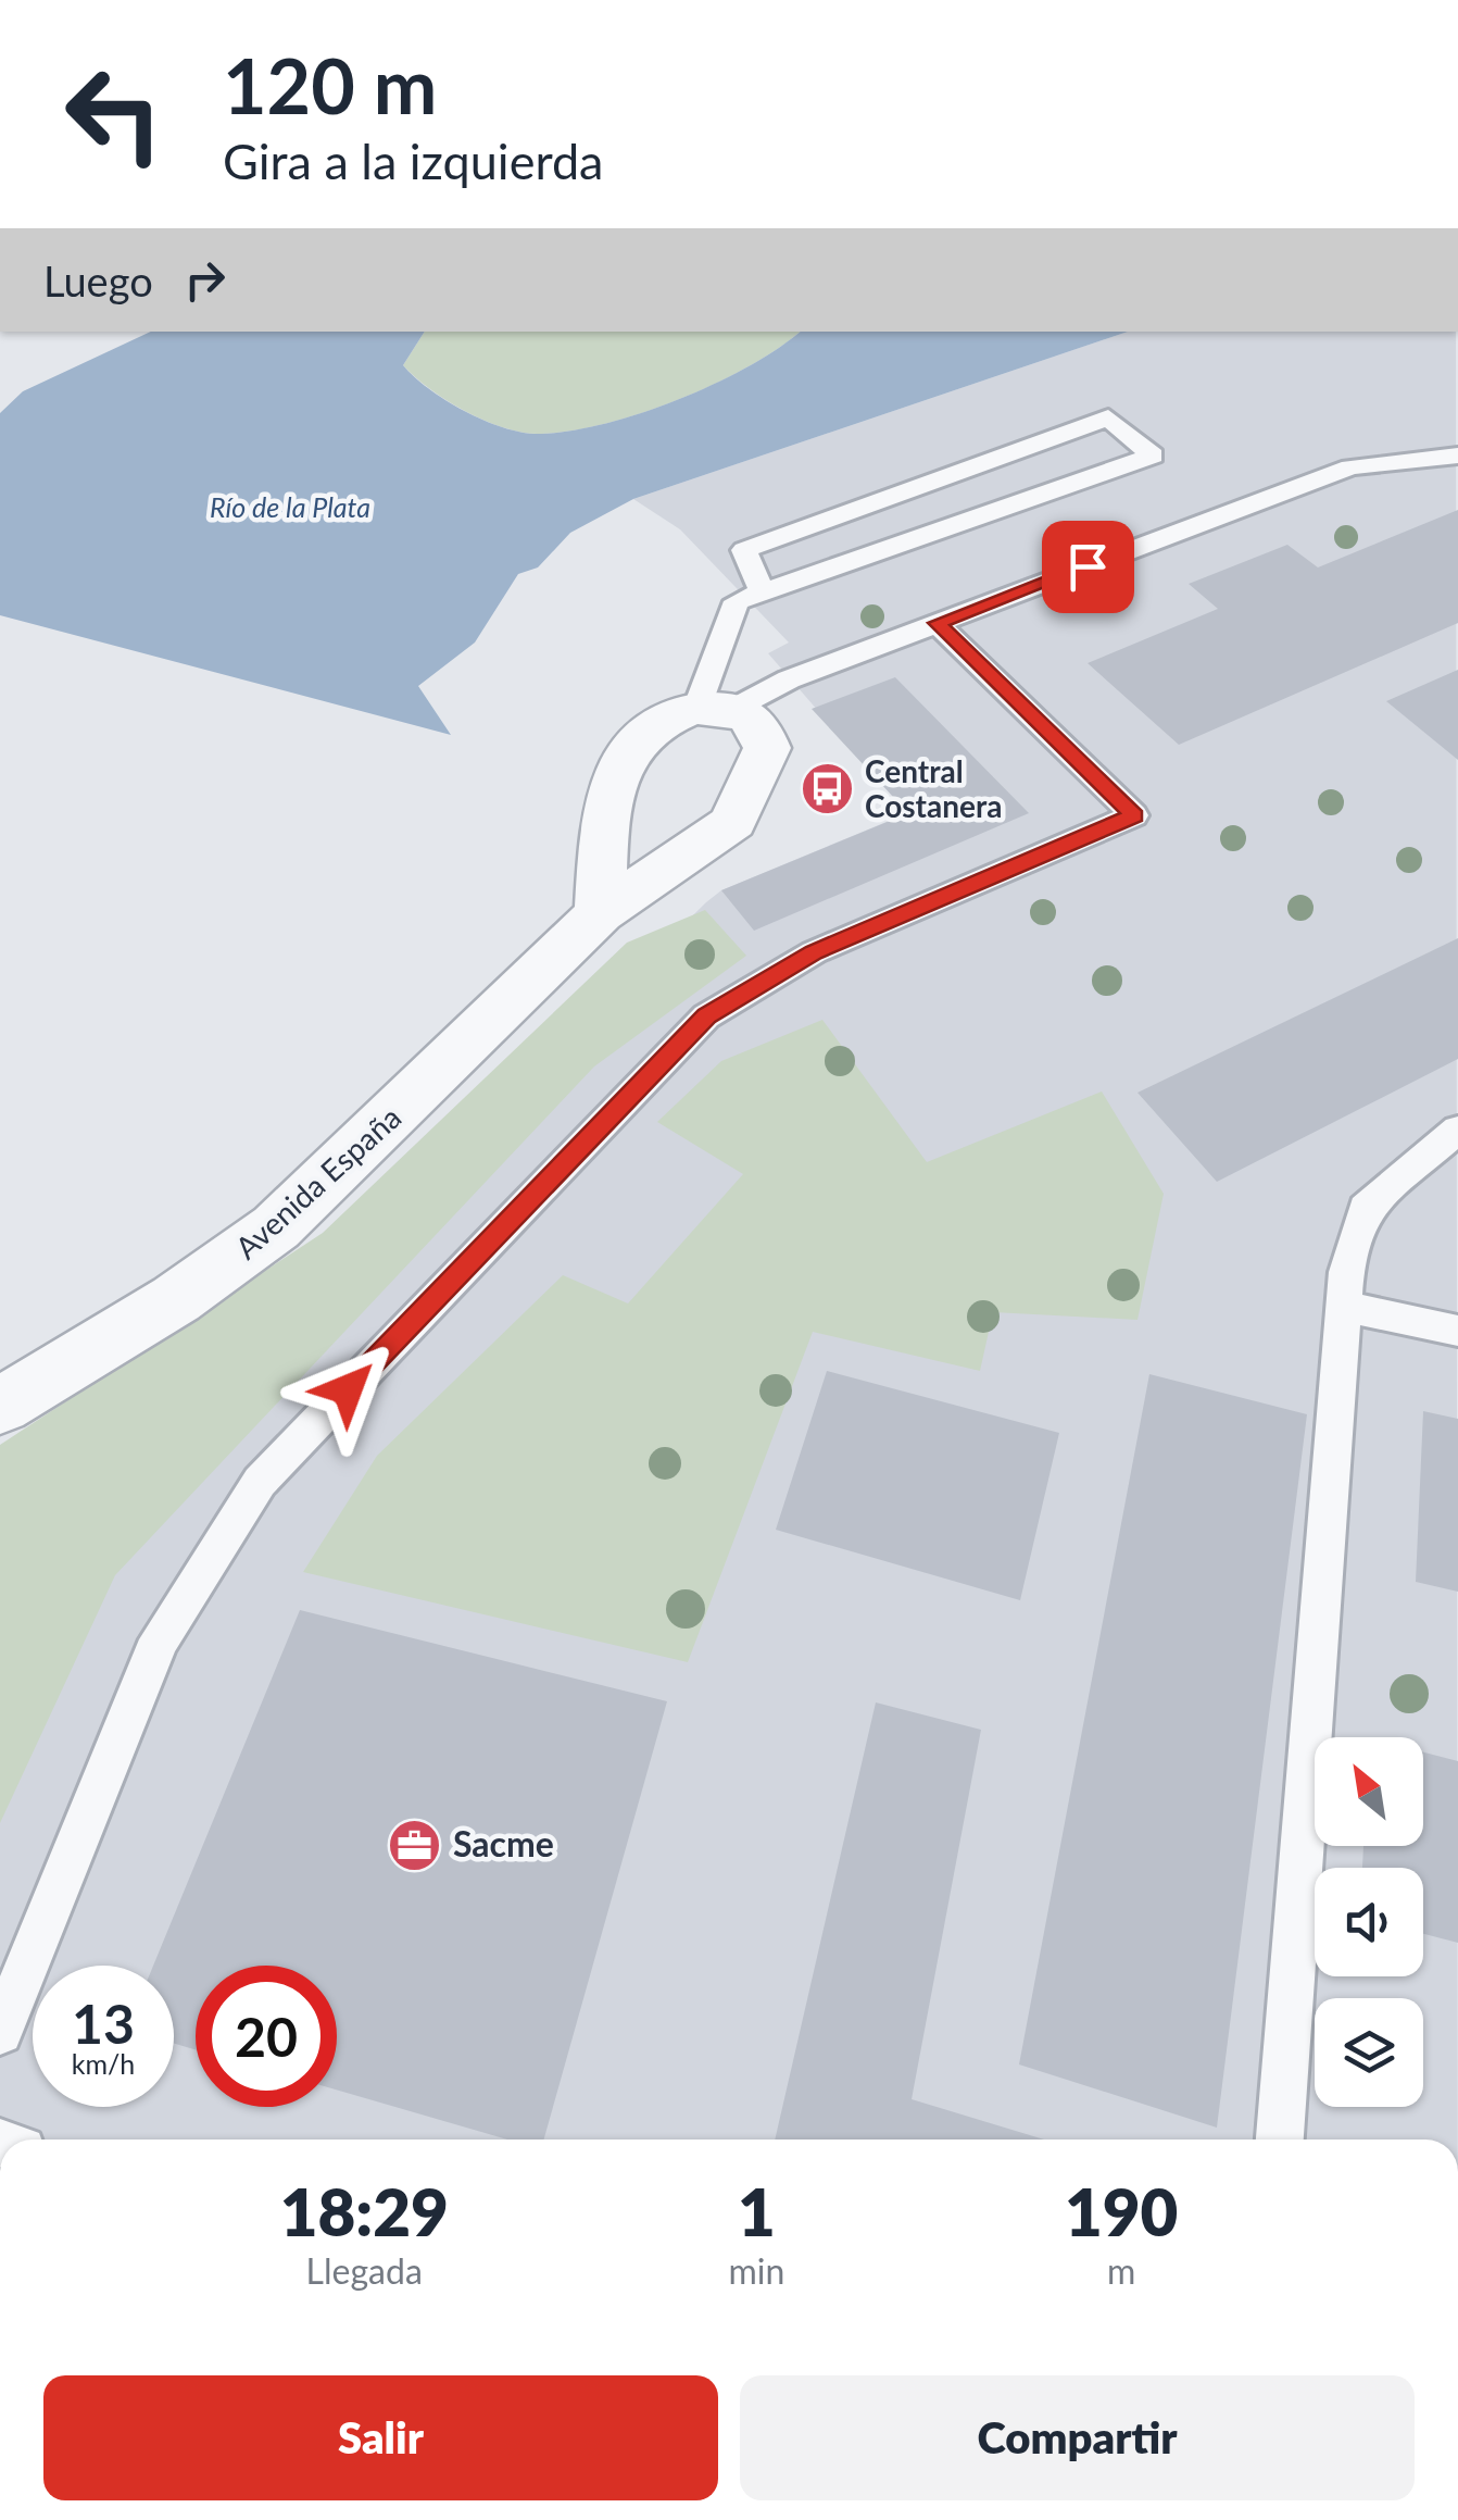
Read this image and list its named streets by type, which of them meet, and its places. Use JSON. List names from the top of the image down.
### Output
{
  "streets": {
    "street": ["Avenida España"]
  },
  "water": ["Río de la Plata"],
  "places": {
    "bus stop": ["Central Costanera"],
    "office": ["Sacme"]
  },
  "north": "top left",
  "page": {
    "turn": ["120 m", "Gira a la izquierda"],
    "then": "Luego",
    "speed": "13 km/h",
    "limit": "20",
    "eta": [
      "18:29",
      "Llegada",
      "1",
      "min",
      "190",
      "m"
    ],
    "buttons": ["Salir", "Compartir"]
  }
}
